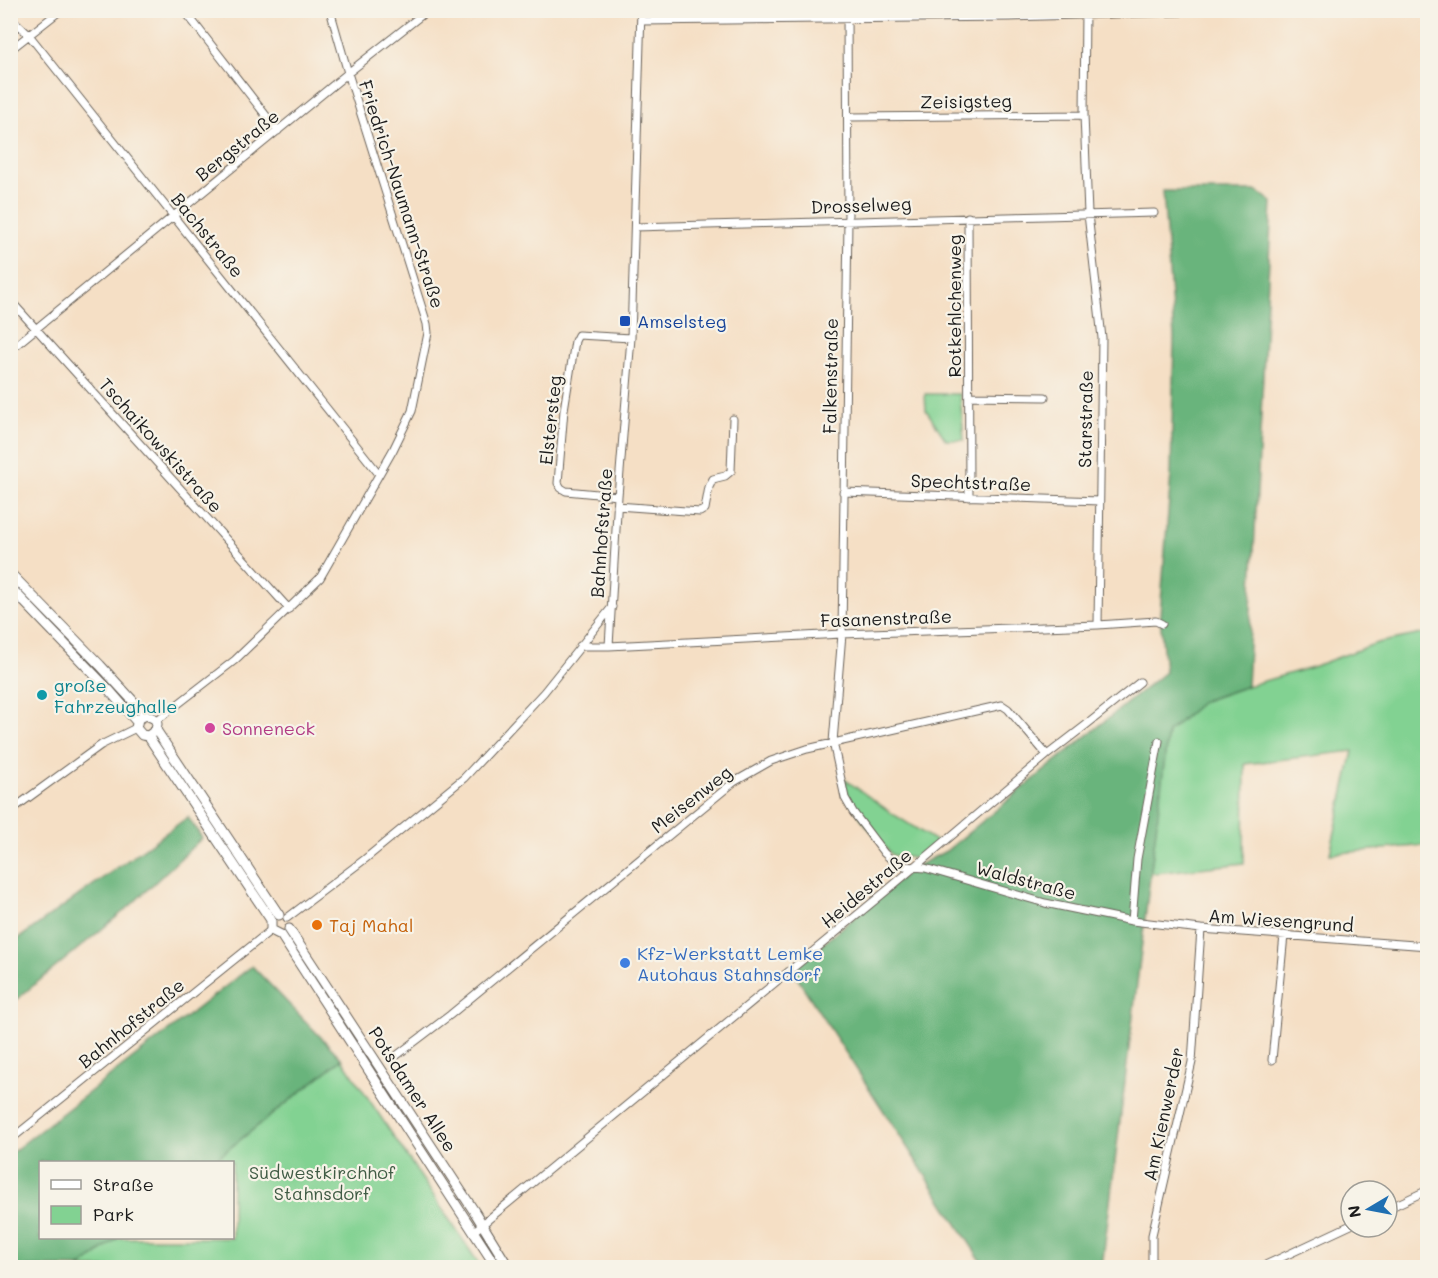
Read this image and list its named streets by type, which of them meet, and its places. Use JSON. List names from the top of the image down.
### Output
{
  "streets": {
    "street": [
      "Zeisigsteg",
      "Bergstraße",
      "Friedrich-Naumann-Straße",
      "Drosselweg",
      "Bachstraße",
      "Rotkehlchenweg",
      "Falkenstraße",
      "Starstraße",
      "Elstersteg",
      "Tschaikowskistraße",
      "Spechtstraße",
      "Bahnhofstraße",
      "Fasanenstraße",
      "Meisenweg",
      "Waldstraße",
      "Heidestraße",
      "Am Wiesengrund",
      "Potsdamer Allee",
      "Am Kienwerder"
    ]
  },
  "crossings": [
    ["Zeisigsteg", "Falkenstraße"],
    ["Zeisigsteg", "Starstraße"],
    ["Bergstraße", "Friedrich-Naumann-Straße"],
    ["Bergstraße", "Bachstraße"],
    ["Bergstraße", "Tschaikowskistraße"],
    ["Friedrich-Naumann-Straße", "Bachstraße"],
    ["Friedrich-Naumann-Straße", "Tschaikowskistraße"],
    ["Drosselweg", "Rotkehlchenweg"],
    ["Drosselweg", "Falkenstraße"],
    ["Drosselweg", "Starstraße"],
    ["Drosselweg", "Bahnhofstraße"],
    ["Rotkehlchenweg", "Spechtstraße"],
    ["Falkenstraße", "Spechtstraße"],
    ["Falkenstraße", "Fasanenstraße"],
    ["Falkenstraße", "Meisenweg"],
    ["Falkenstraße", "Waldstraße"],
    ["Starstraße", "Spechtstraße"],
    ["Starstraße", "Fasanenstraße"],
    ["Elstersteg", "Bahnhofstraße"],
    ["Bahnhofstraße", "Fasanenstraße"],
    ["Meisenweg", "Waldstraße"],
    ["Meisenweg", "Heidestraße"],
    ["Waldstraße", "Heidestraße"],
    ["Waldstraße", "Am Wiesengrund"],
    ["Heidestraße", "Potsdamer Allee"],
    ["Am Wiesengrund", "Am Kienwerder"]
  ],
  "parks": ["Südwestkirchhof Stahnsdorf"],
  "places": {
    "transit": ["Amselsteg"],
    "other": [
      "große Fahrzeughalle",
      "Sonneneck",
      "Taj Mahal",
      "Kfz-Werkstatt Lemke Autohaus Stahnsdorf"
    ]
  },
  "legend": ["Straße", "Park"],
  "north": "left"
}
